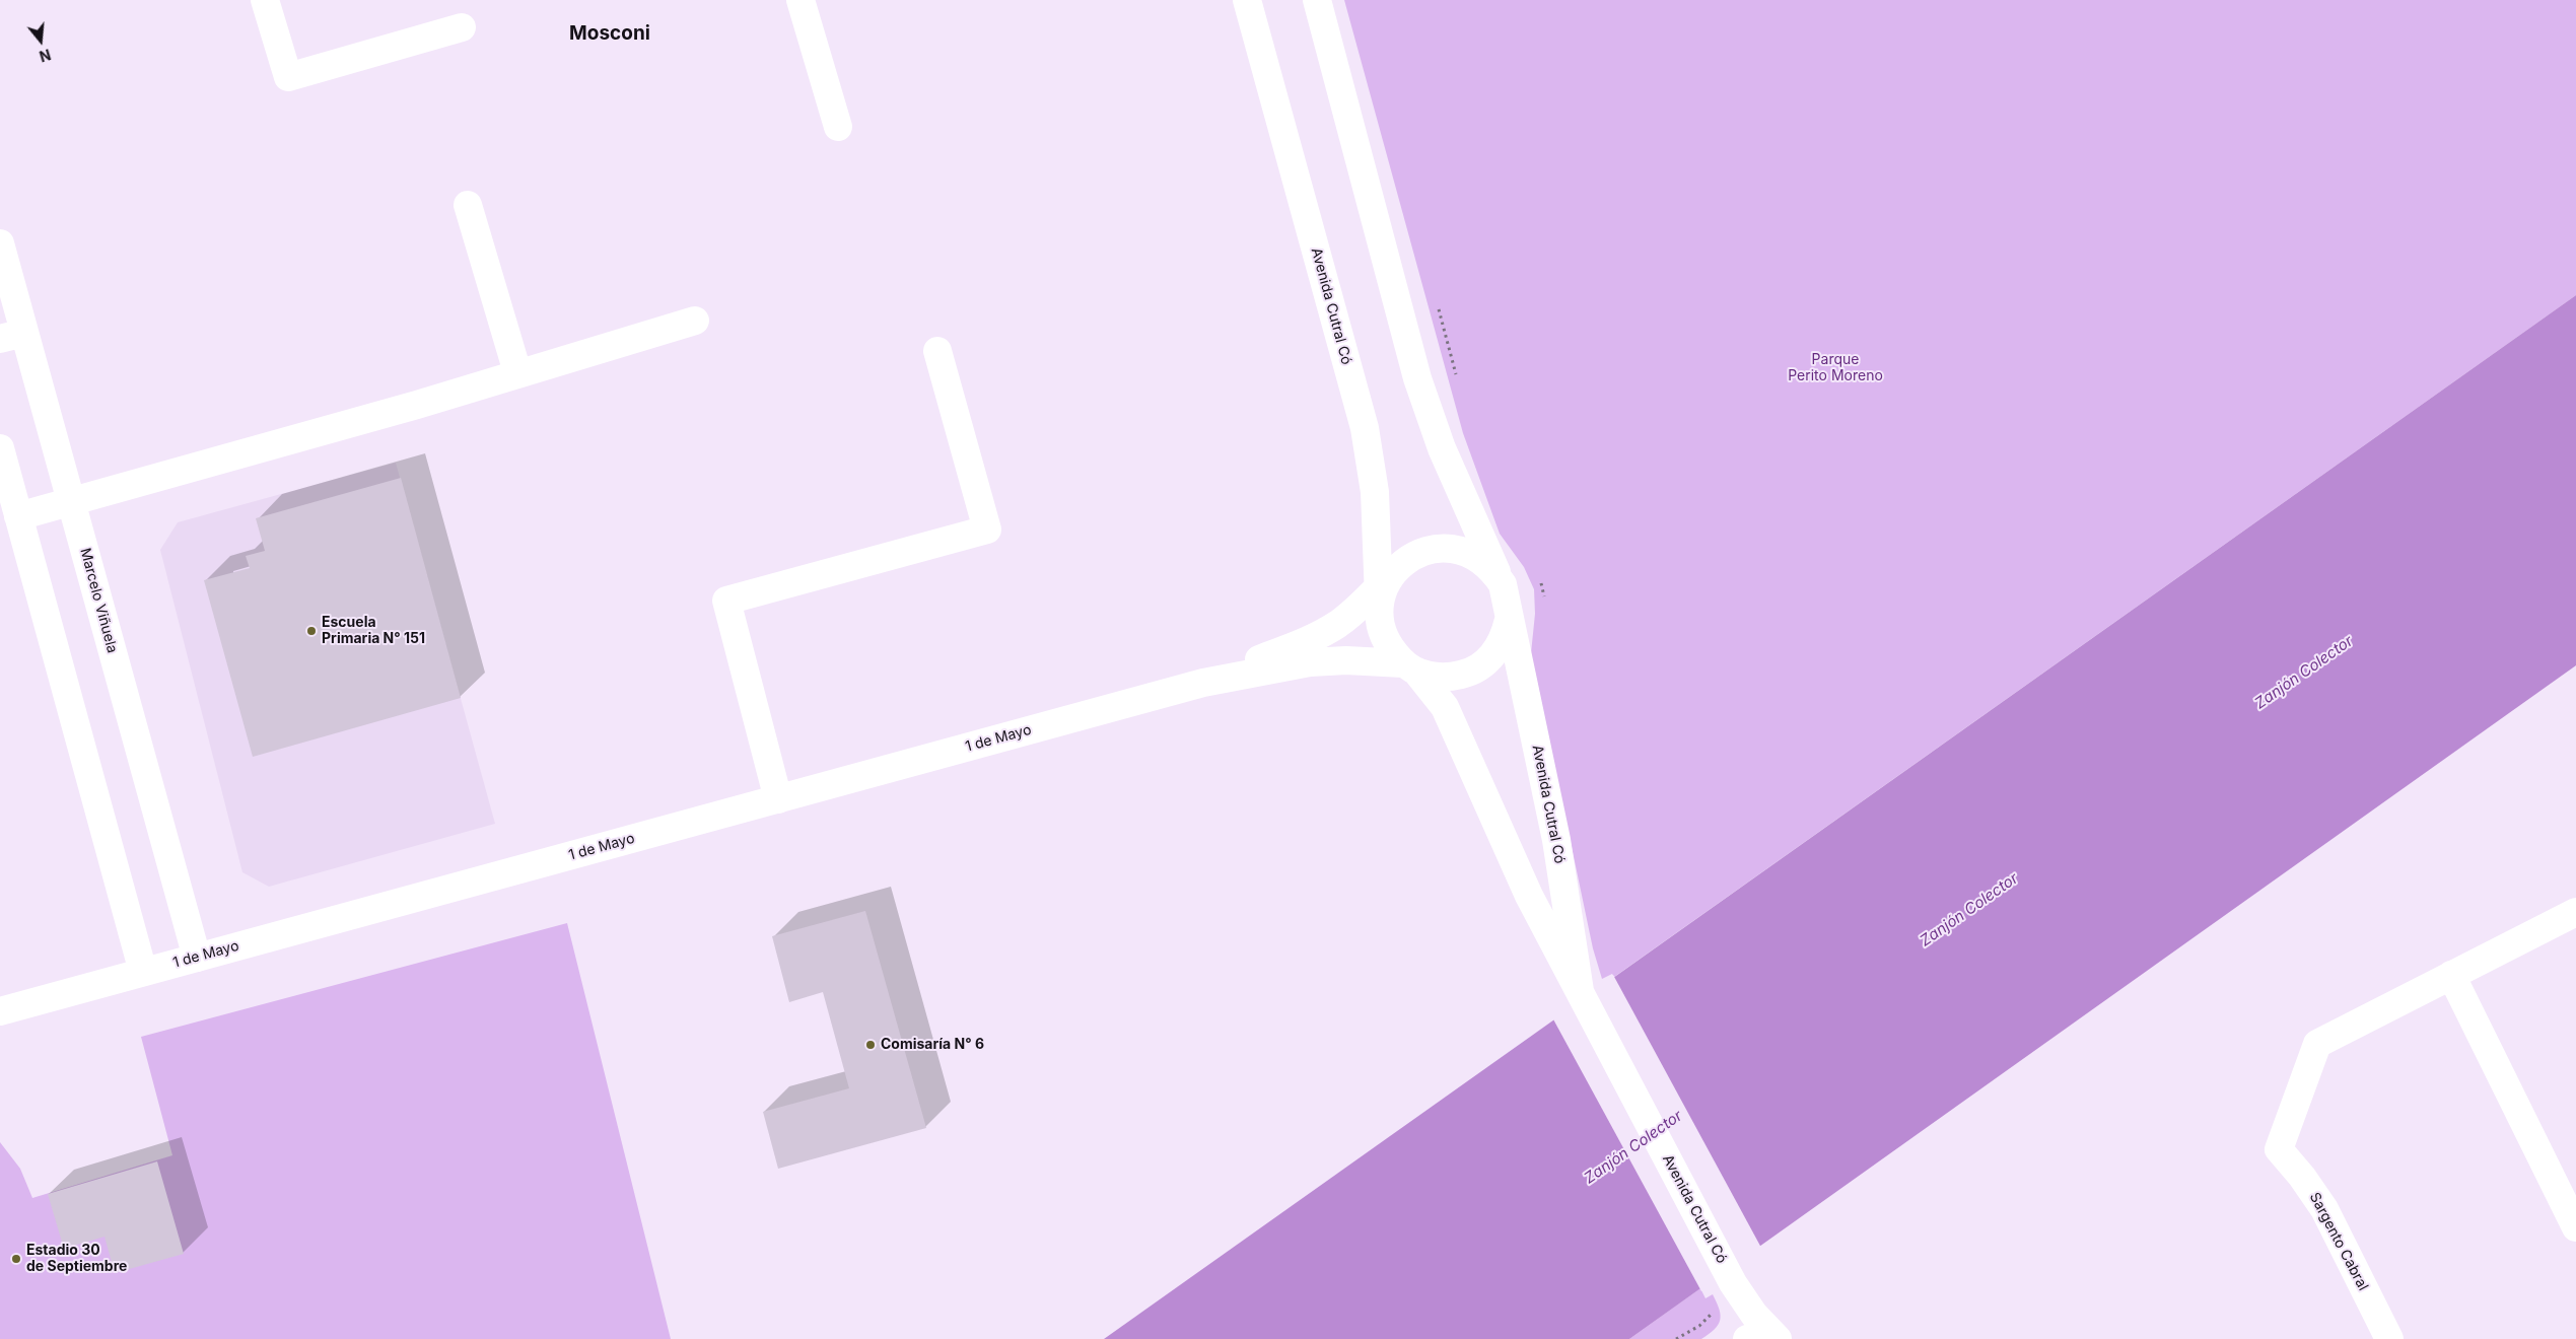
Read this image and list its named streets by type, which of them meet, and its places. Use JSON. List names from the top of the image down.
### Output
{
  "streets": {
    "street": [
      "Avenida Cutral Có",
      "Marcelo Viñuela",
      "1 de Mayo",
      "Sargento Cabral"
    ]
  },
  "crossings": [
    ["Avenida Cutral Có", "1 de Mayo"],
    ["Marcelo Viñuela", "1 de Mayo"]
  ],
  "districts": ["Mosconi"],
  "water": ["Zanjón Colector"],
  "parks": ["Parque Perito Moreno"],
  "places": ["Escuela Primaria N° 151", "Comisaría N° 6", "Estadio 30 de Septiembre"],
  "north": "bottom"
}
